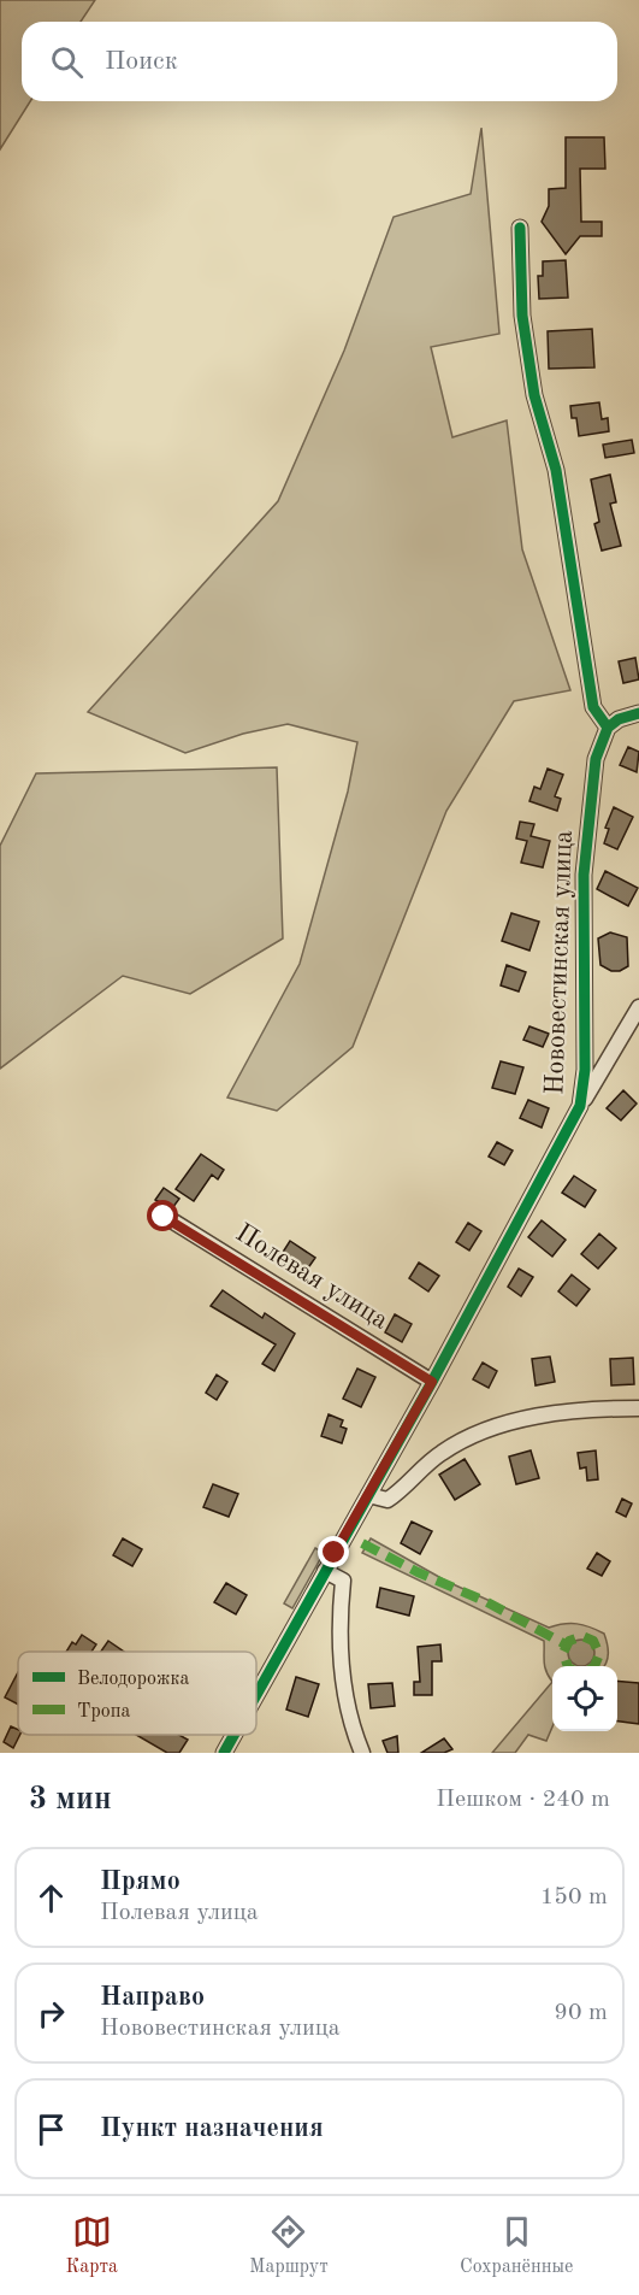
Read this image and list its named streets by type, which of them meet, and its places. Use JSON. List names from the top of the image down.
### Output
{
  "streets": {
    "street": ["Нововестинская улица", "Полевая улица"]
  },
  "crossings": [
    ["Нововестинская улица", "Полевая улица"]
  ],
  "legend": ["Велодорожка", "Тропа"],
  "page": {
    "search": "Поиск",
    "heading": ["3 мин", "Пешком · 240 m"],
    "list": [
      ["Прямо", "Полевая улица", "150 m"],
      ["Направо", "Нововестинская улица", "90 m"],
      "Пункт назначения"
    ],
    "nav": ["Карта", "Маршрут", "Сохранённые"]
  }
}
